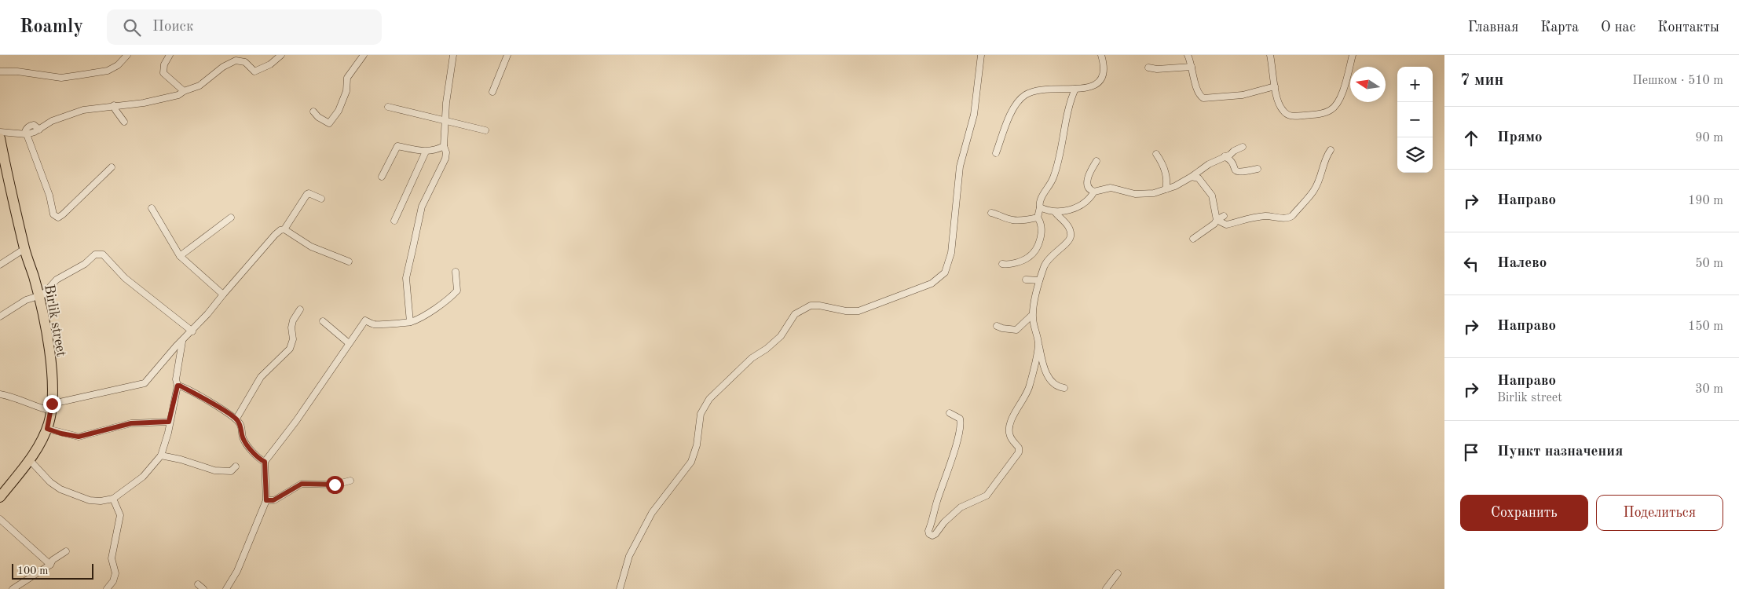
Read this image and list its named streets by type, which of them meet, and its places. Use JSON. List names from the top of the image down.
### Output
{
  "streets": {
    "main road": ["Birlik street"]
  },
  "scale_bar": "100 m",
  "north": "left",
  "page": {
    "header": "Roamly",
    "search": "Поиск",
    "nav": [
      "Главная",
      "Карта",
      "О нас",
      "Контакты"
    ],
    "heading": ["7 мин", "Пешком · 510 m"],
    "map_buttons": ["+", "−"],
    "list": [
      ["Прямо", "90 m"],
      ["Направо", "190 m"],
      ["Налево", "50 m"],
      ["Направо", "150 m"],
      ["Направо", "Birlik street", "30 m"],
      "Пункт назначения"
    ],
    "buttons": ["Сохранить", "Поделиться"],
    "scale": "100 m"
  }
}
